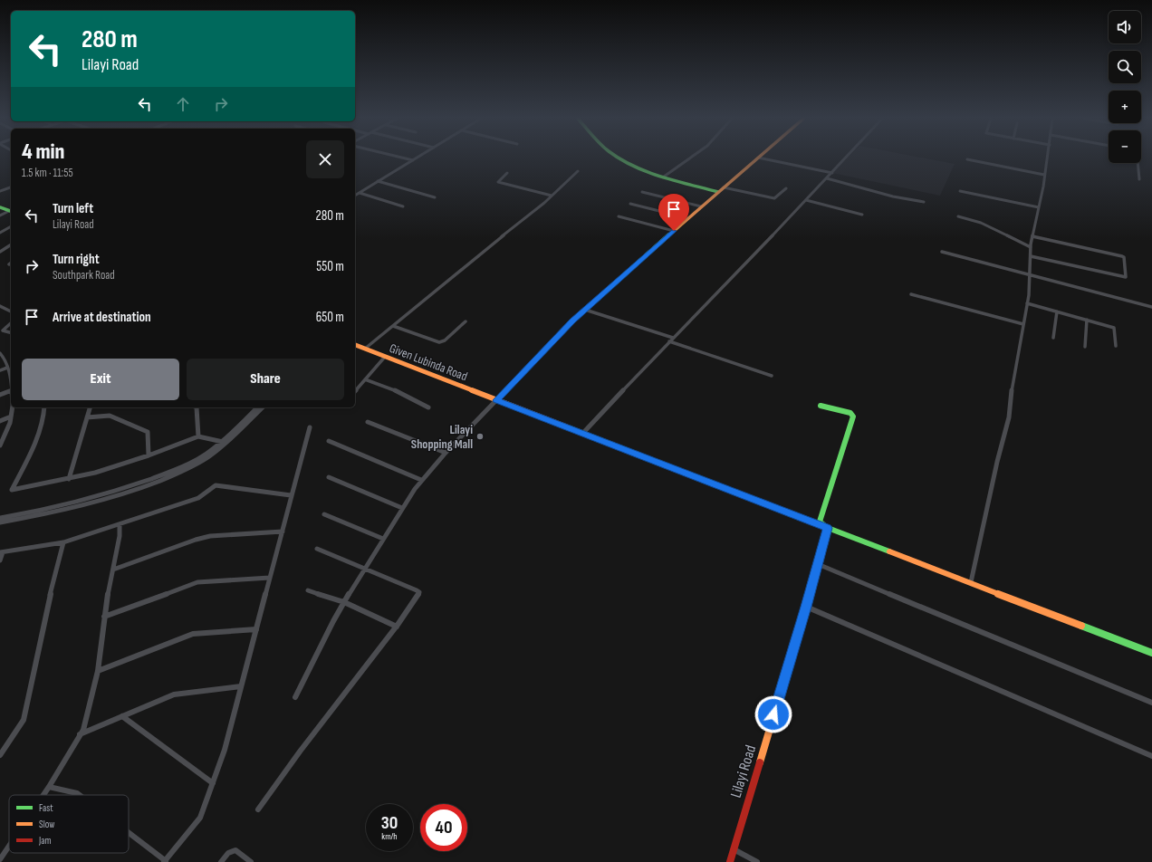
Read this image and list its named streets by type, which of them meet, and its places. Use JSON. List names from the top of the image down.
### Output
{
  "streets": {
    "street": ["Given Lubinda Road", "Lilayi Road"]
  },
  "places": ["Lilayi Shopping Mall"],
  "legend": ["Fast", "Slow", "Jam"],
  "page": {
    "map_buttons": ["+", "−"],
    "turn": ["280 m", "Lilayi Road"],
    "heading": ["4 min", "1.5 km · 11:55"],
    "list": [
      {
        "name": "Turn left",
        "note": "Lilayi Road",
        "value": "280 m"
      },
      {
        "name": "Turn right",
        "note": "Southpark Road",
        "value": "550 m"
      },
      {
        "name": "Arrive at destination",
        "value": "650 m"
      }
    ],
    "buttons": ["Exit", "Share"],
    "speed": "30 km/h",
    "limit": "40"
  }
}
